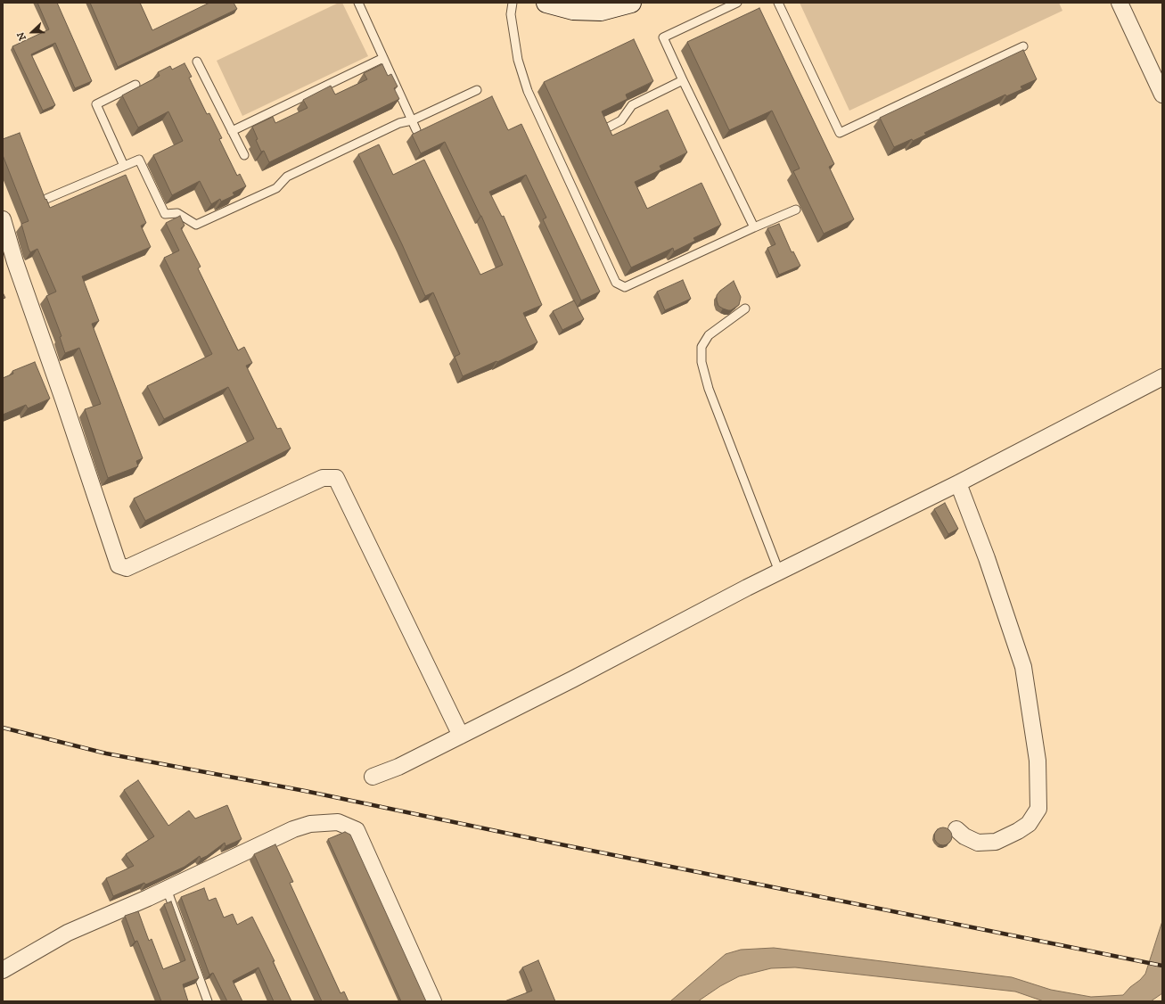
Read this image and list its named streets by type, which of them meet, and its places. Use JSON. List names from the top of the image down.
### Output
{
  "north": "left"
}
